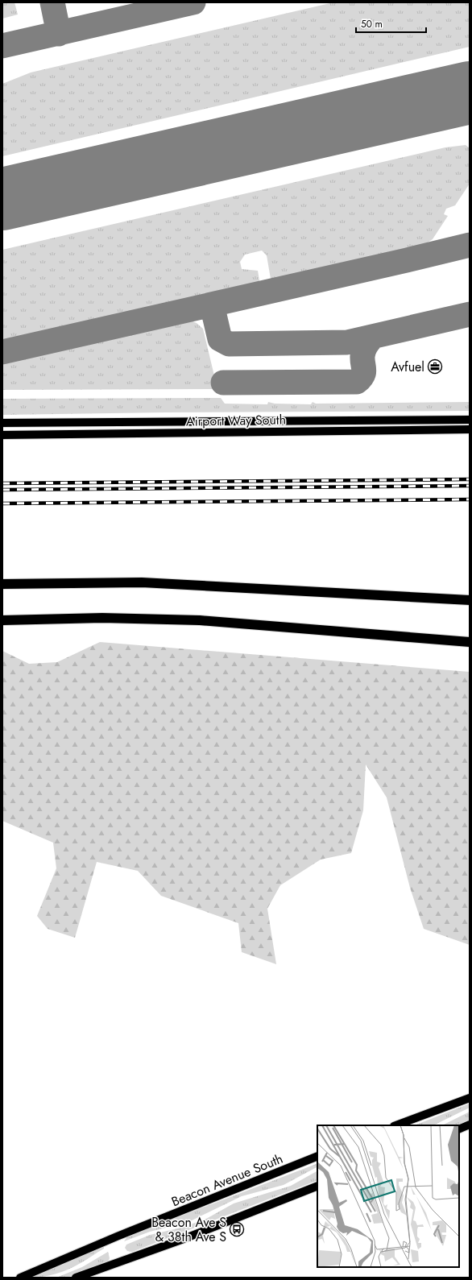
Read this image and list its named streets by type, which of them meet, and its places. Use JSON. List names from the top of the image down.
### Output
{
  "streets": {
    "main road": ["Airport Way South", "Beacon Avenue South"]
  },
  "places": {
    "office": ["Avfuel"],
    "bus stop": ["Beacon Ave S & 38th Ave S"]
  },
  "scale_bar": "50 m"
}
